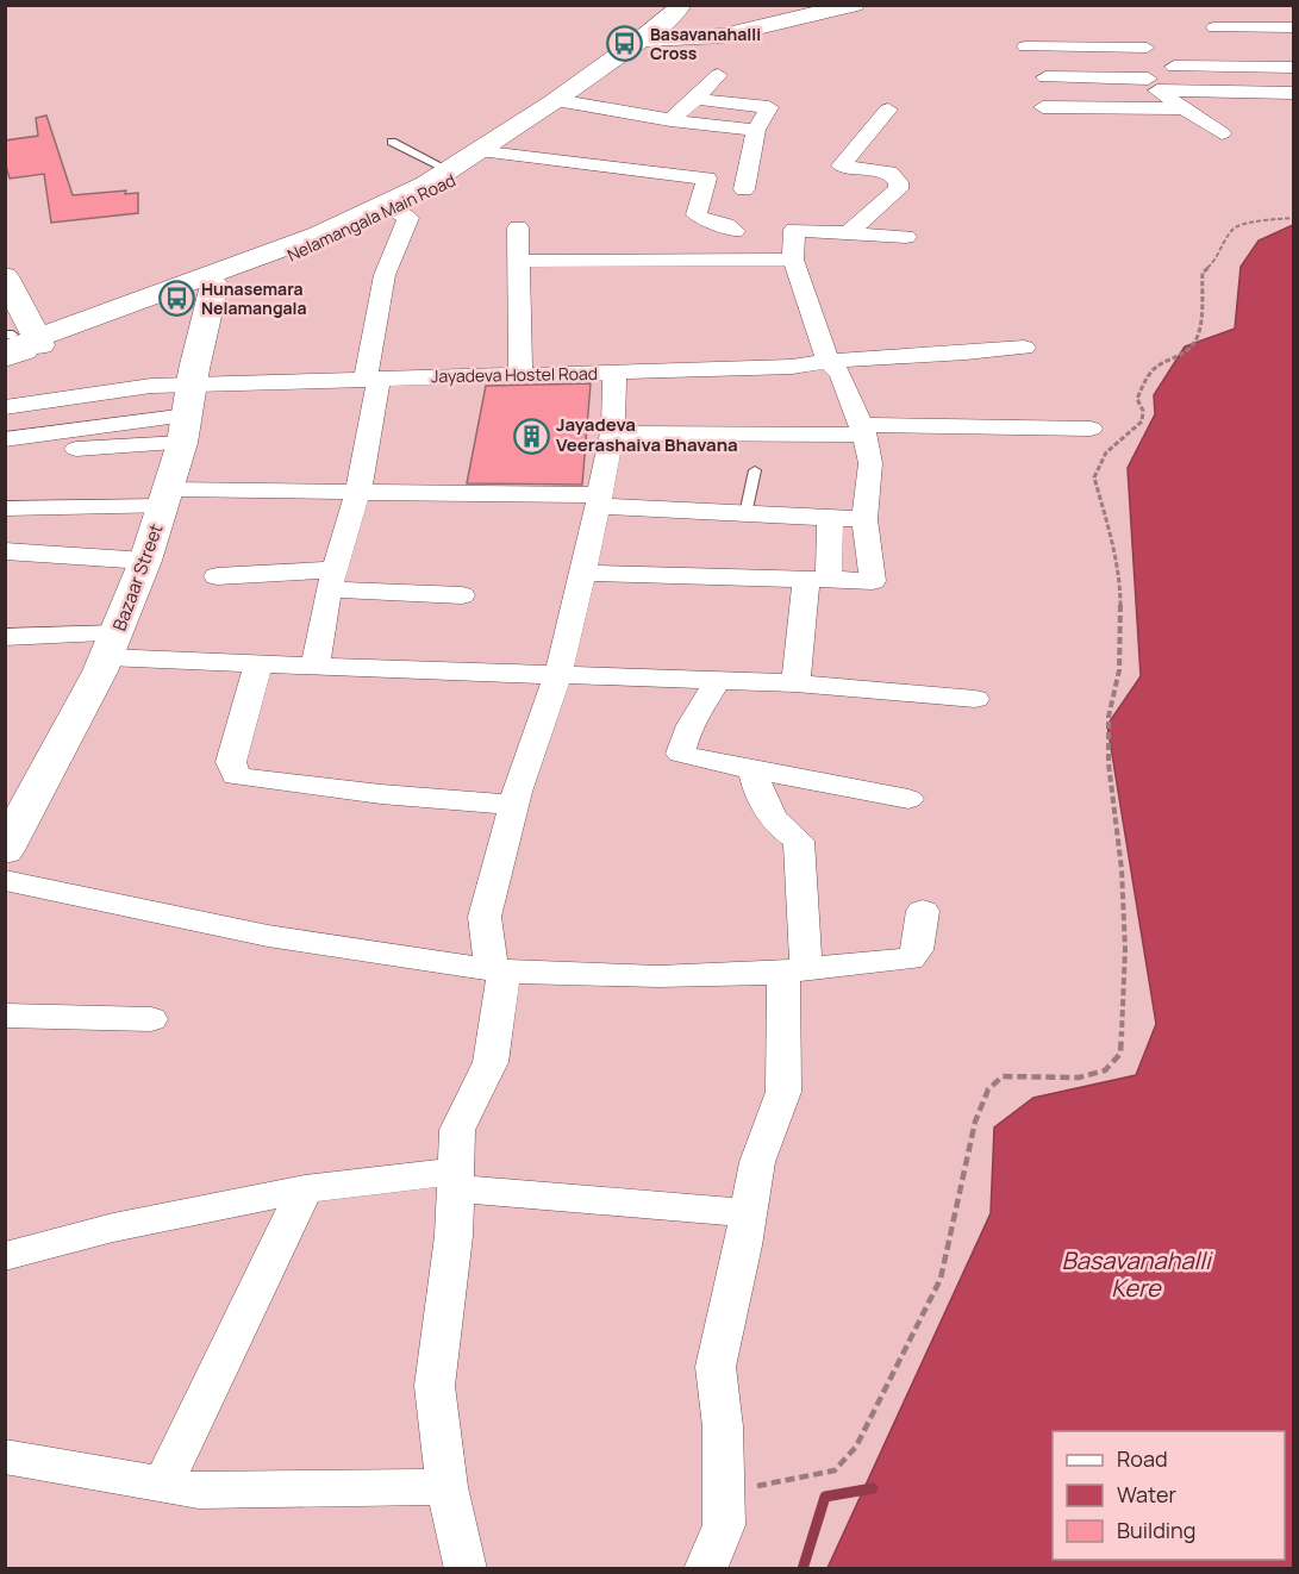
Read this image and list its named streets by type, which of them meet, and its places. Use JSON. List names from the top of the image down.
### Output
{
  "streets": {
    "main road": ["Nelamangala Main Road", "Bazaar Street"],
    "street": ["Jayadeva Hostel Road"]
  },
  "crossings": [
    ["Nelamangala Main Road", "Bazaar Street"],
    ["Jayadeva Hostel Road", "Bazaar Street"]
  ],
  "water": ["Basavanahalli Kere"],
  "places": {
    "bus stop": ["Basavanahalli Cross", "Hunasemara Nelamangala"],
    "building": ["Jayadeva Veerashaiva Bhavana"]
  },
  "legend": ["Road", "Water", "Building"]
}
